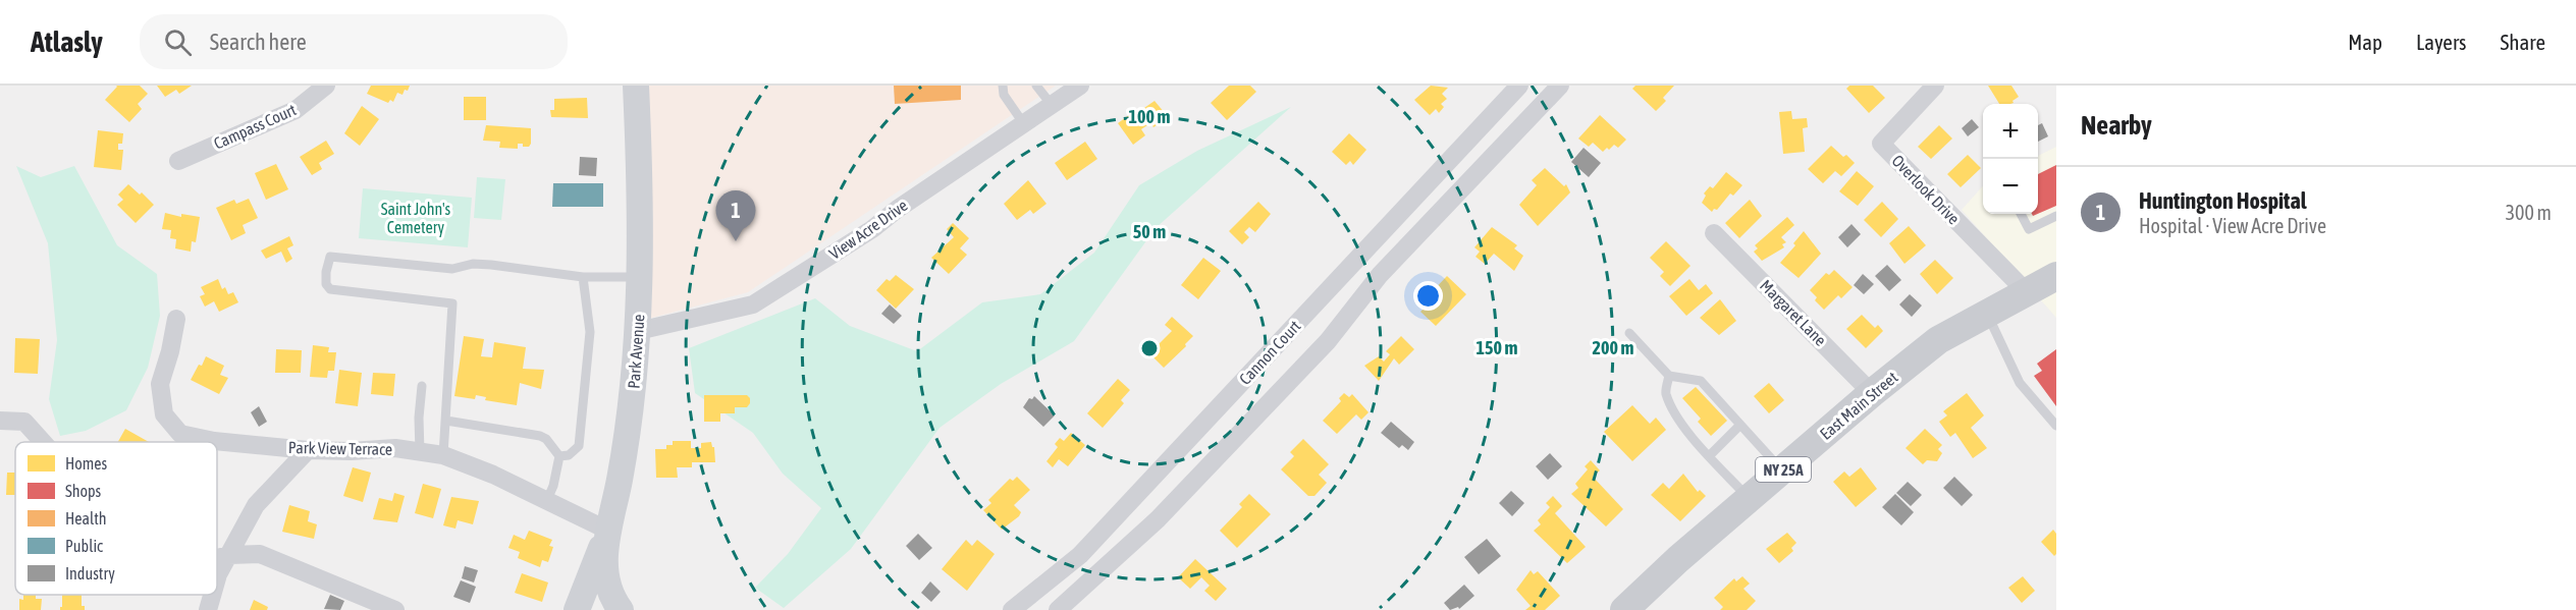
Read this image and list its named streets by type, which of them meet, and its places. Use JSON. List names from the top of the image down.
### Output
{
  "streets": {
    "main road": ["Park Avenue", "East Main Street", "NY 25A"],
    "street": [
      "Campass Court",
      "Overlook Drive",
      "View Acre Drive",
      "Margaret Lane",
      "Cannon Court",
      "Park View Terrace"
    ]
  },
  "crossings": [
    ["Overlook Drive", "East Main Street"],
    ["View Acre Drive", "Park Avenue"],
    ["Margaret Lane", "East Main Street"],
    ["Park Avenue", "Park View Terrace"]
  ],
  "parks": ["Saint John's Cemetery"],
  "legend": [
    "Homes",
    "Shops",
    "Health",
    "Public",
    "Industry"
  ],
  "page": {
    "header": "Atlasly",
    "search": "Search here",
    "nav": ["Map", "Layers", "Share"],
    "heading": "Nearby",
    "map_buttons": ["+", "−"],
    "list": [
      {
        "mark": "1",
        "name": "Huntington Hospital",
        "note": "Hospital · View Acre Drive",
        "value": "300 m"
      }
    ],
    "pins": "1"
  },
  "rings": [
    "100 m",
    "50 m",
    "150 m",
    "200 m"
  ]
}
